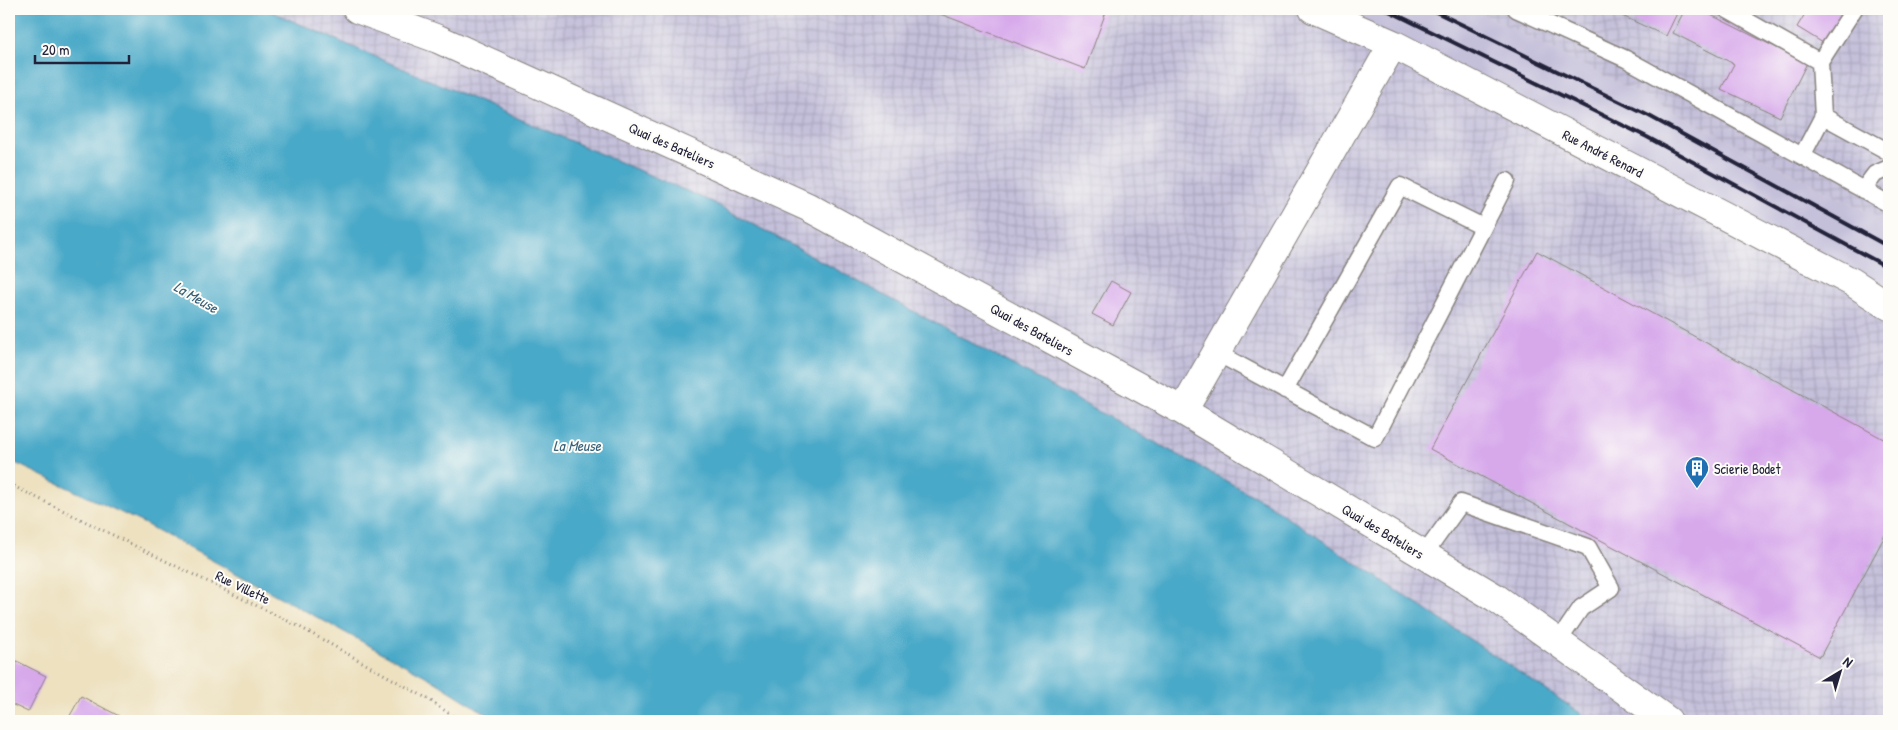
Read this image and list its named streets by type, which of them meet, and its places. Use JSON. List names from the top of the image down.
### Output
{
  "streets": {
    "street": ["Quai des Bateliers", "Rue André Renard"],
    "path": ["Rue Villette"]
  },
  "water": ["La Meuse"],
  "places": {
    "building": ["Scierie Bodet"]
  },
  "scale_bar": "20 m",
  "north": "top right"
}
